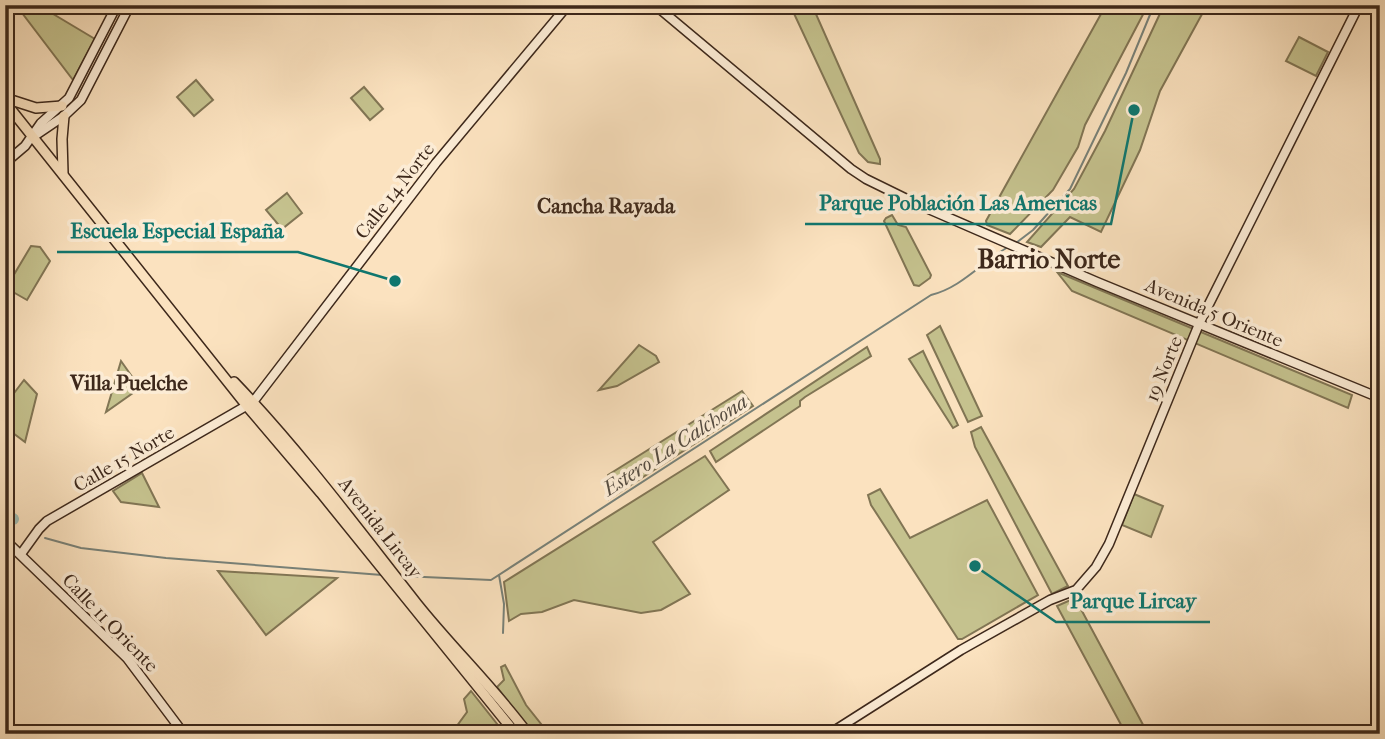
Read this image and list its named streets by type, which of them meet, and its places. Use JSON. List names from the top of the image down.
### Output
{
  "streets": {
    "main road": ["Avenida Lircay"],
    "street": [
      "Calle 14 Norte",
      "Avenida 5 Oriente",
      "19 Norte",
      "Calle 15 Norte",
      "Calle 11 Oriente"
    ]
  },
  "crossings": [
    ["Calle 14 Norte", "Calle 15 Norte"],
    ["Calle 14 Norte", "Avenida Lircay"],
    ["Avenida 5 Oriente", "19 Norte"],
    ["Calle 15 Norte", "Avenida Lircay"],
    ["Calle 15 Norte", "Calle 11 Oriente"]
  ],
  "districts": ["Cancha Rayada", "Barrio Norte", "Villa Puelche"],
  "water": ["Estero La Calchona"],
  "places": ["Parque Población Las Americas", "Escuela Especial España", "Parque Lircay"]
}
